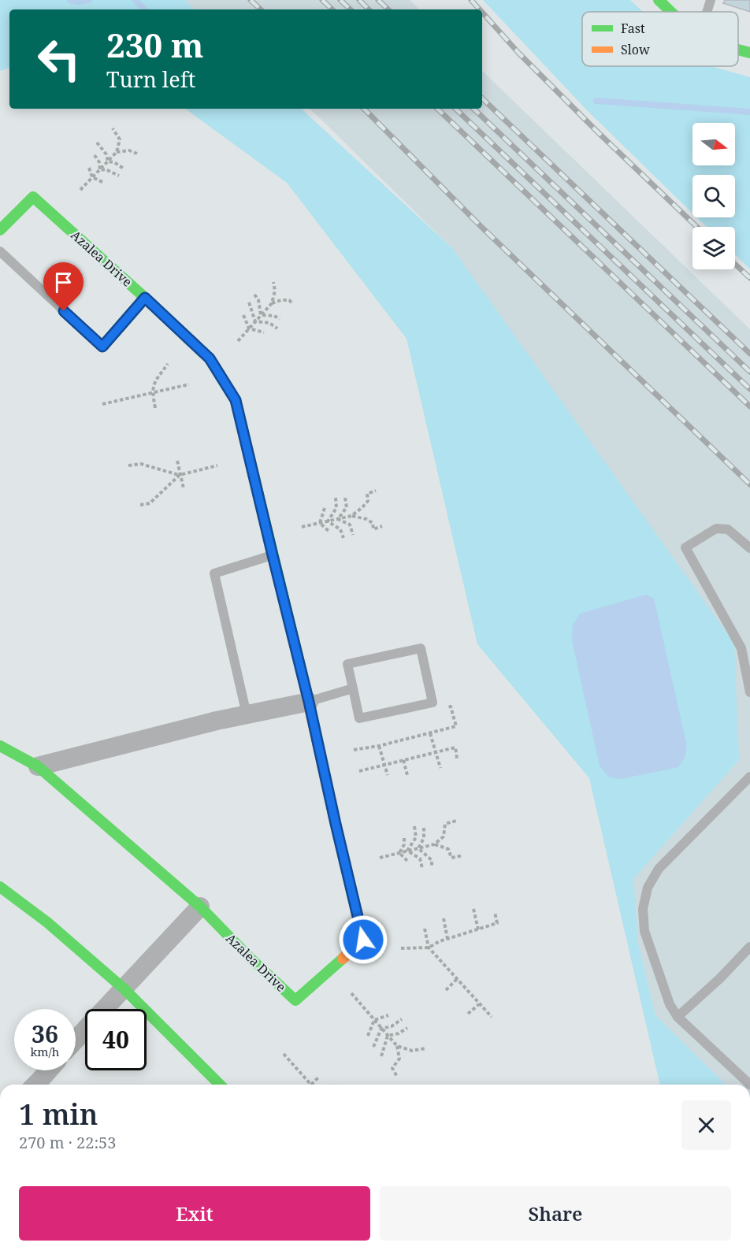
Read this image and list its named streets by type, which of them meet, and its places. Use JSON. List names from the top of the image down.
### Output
{
  "streets": {
    "street": ["Azalea Drive"]
  },
  "legend": ["Fast", "Slow"],
  "north": "right",
  "page": {
    "turn": ["230 m", "Turn left"],
    "speed": "36 km/h",
    "limit": "40",
    "heading": ["1 min", "270 m · 22:53"],
    "buttons": ["Exit", "Share"]
  }
}
